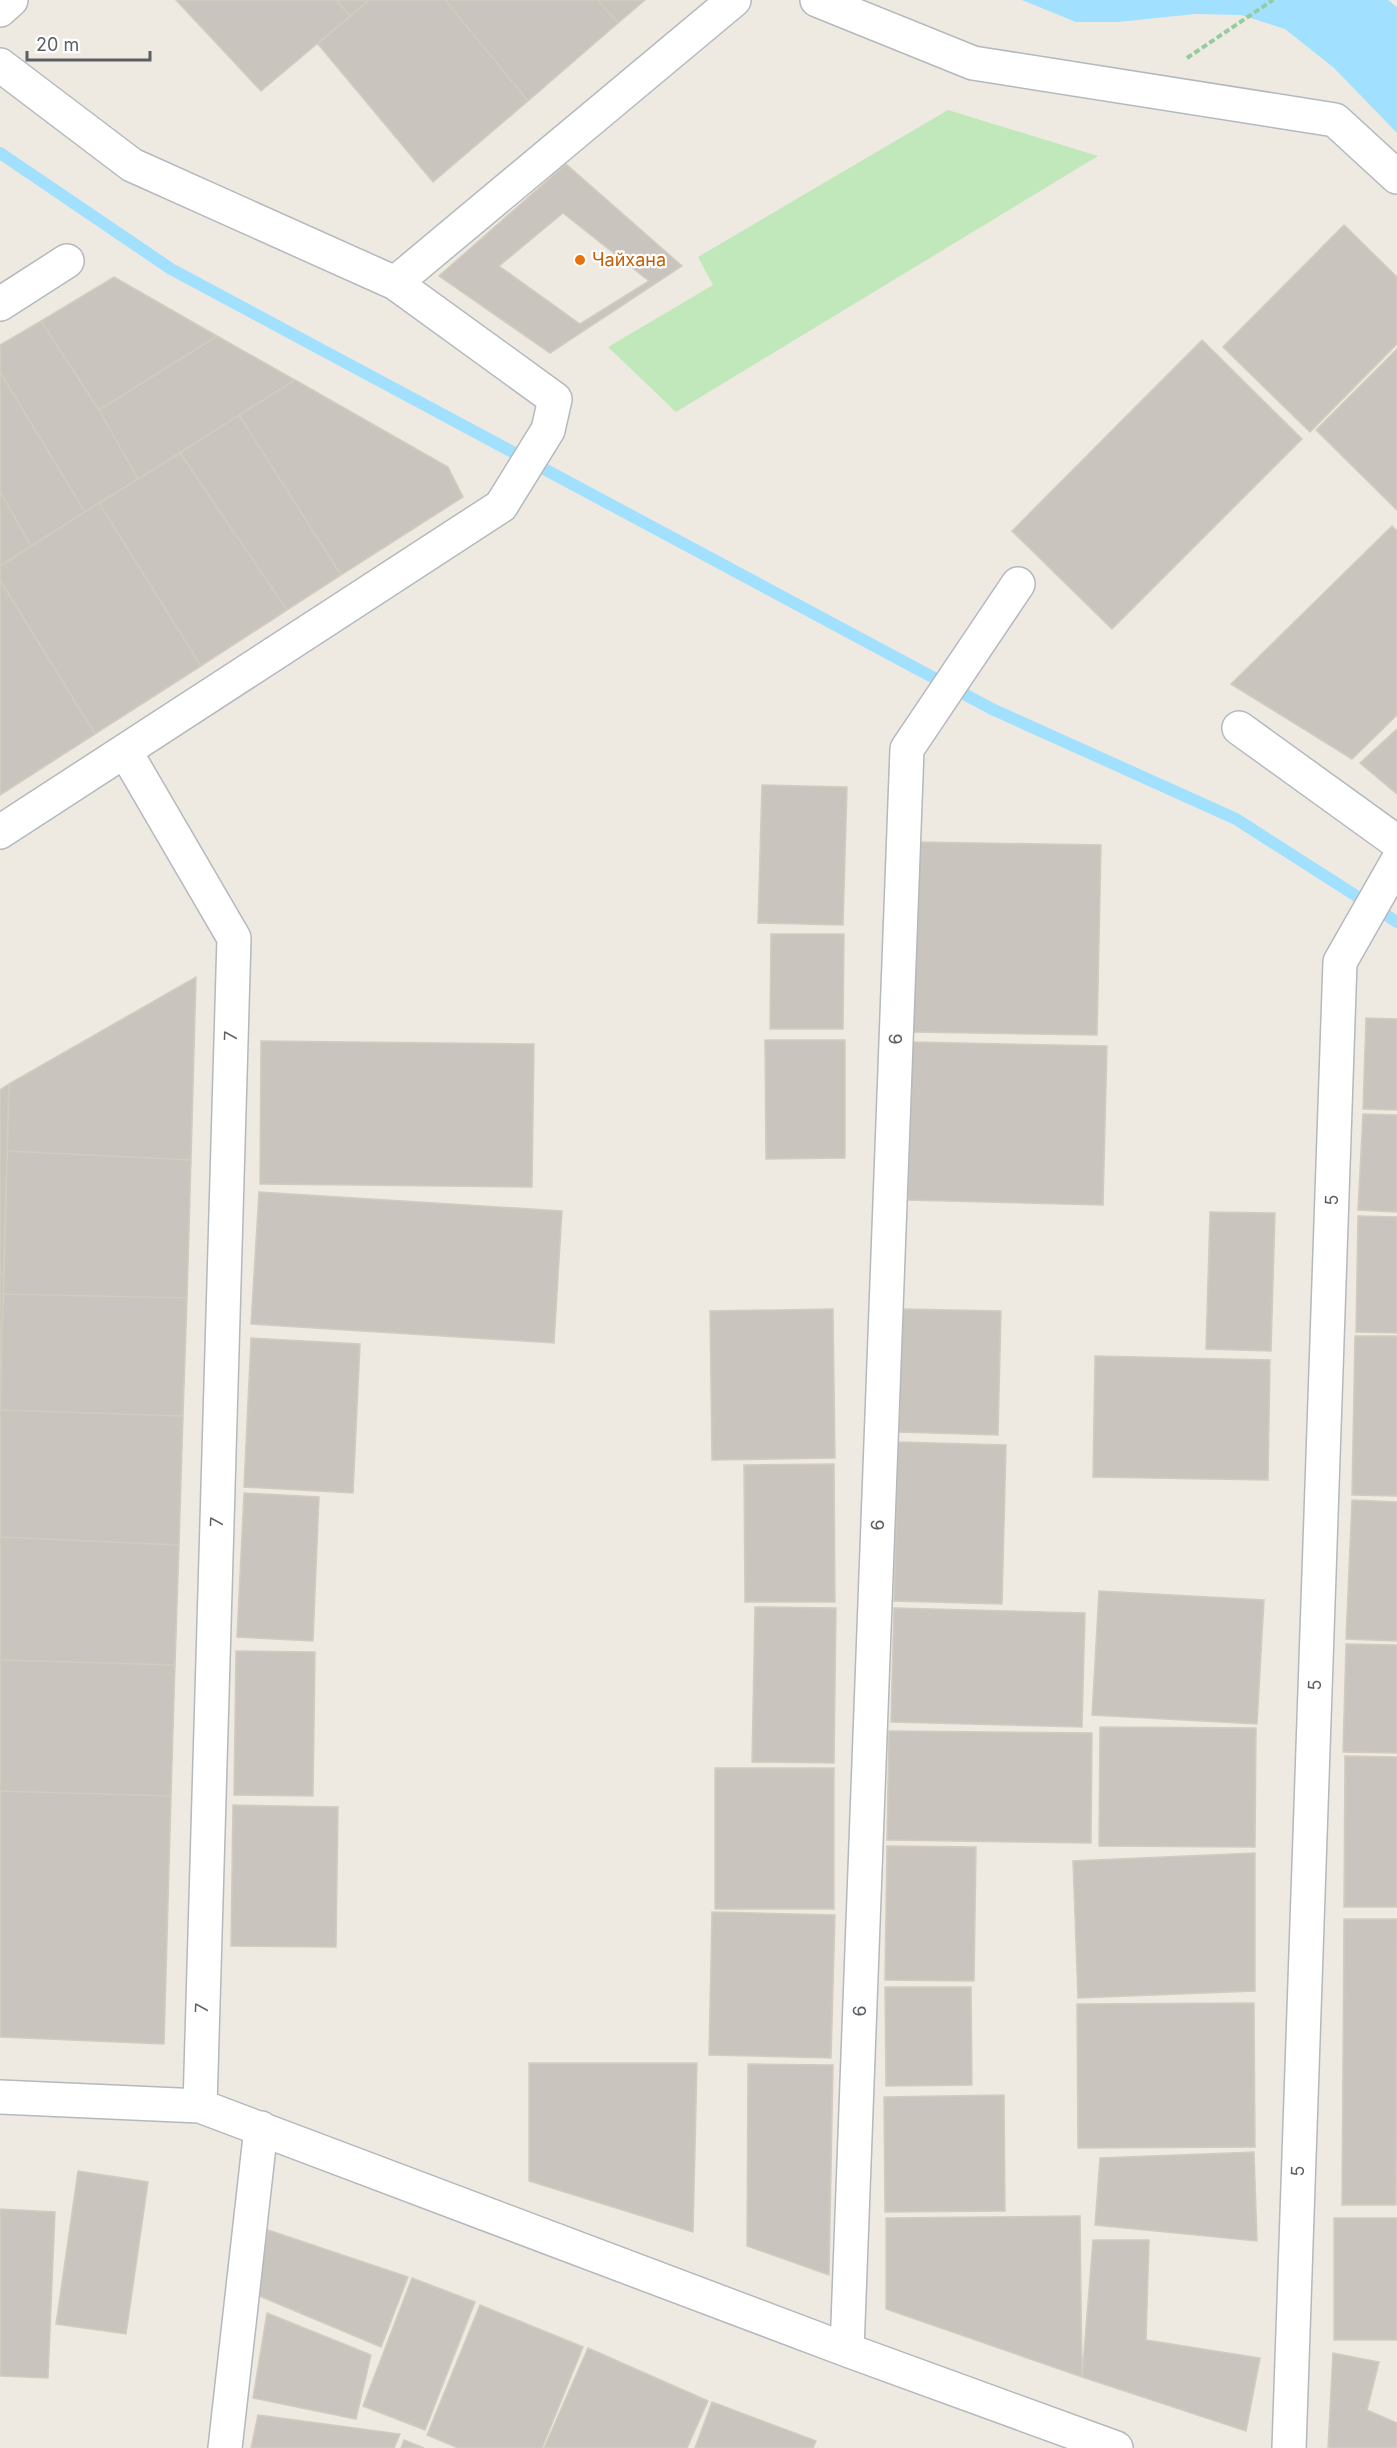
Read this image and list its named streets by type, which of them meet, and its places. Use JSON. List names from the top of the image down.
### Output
{
  "streets": {
    "street": ["7", "6", "5"]
  },
  "places": ["Чайхана"],
  "scale_bar": "20 m"
}
